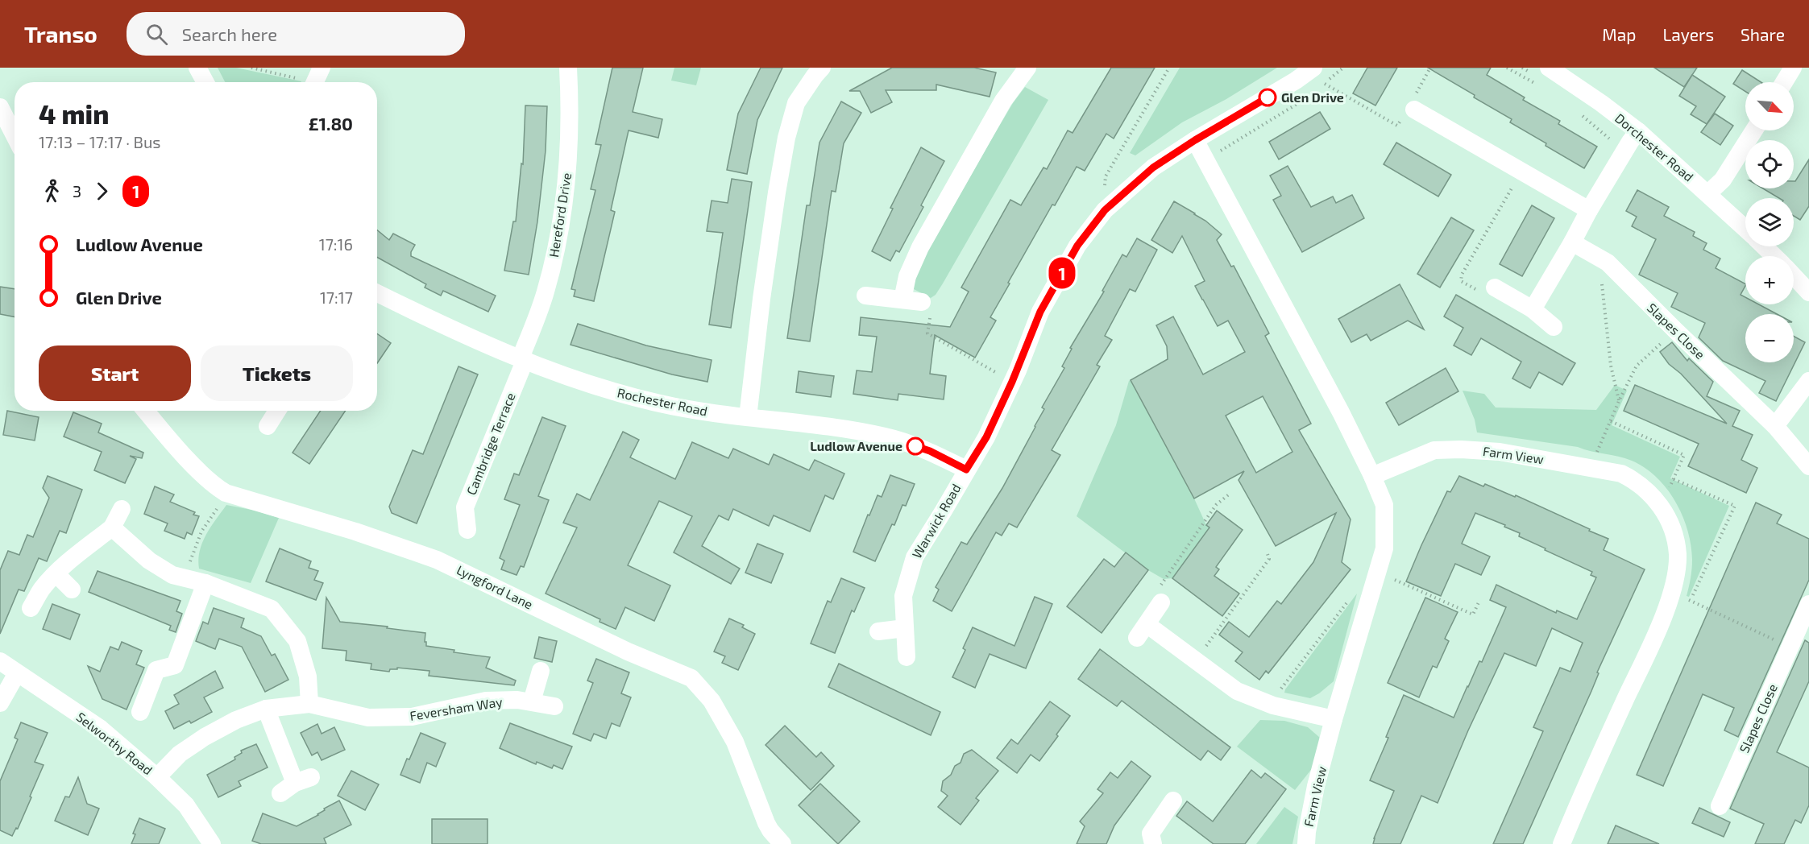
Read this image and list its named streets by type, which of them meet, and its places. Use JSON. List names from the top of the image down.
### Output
{
  "streets": {
    "street": [
      "Dorchester Road",
      "Hereford Drive",
      "Slapes Close",
      "Rochester Road",
      "Cambridge Terrace",
      "Farm View",
      "Warwick Road",
      "Lyngford Lane",
      "Feversham Way",
      "Selworthy Road"
    ]
  },
  "crossings": [
    ["Hereford Drive", "Rochester Road"],
    ["Hereford Drive", "Cambridge Terrace"],
    ["Rochester Road", "Cambridge Terrace"],
    ["Rochester Road", "Warwick Road"],
    ["Feversham Way", "Selworthy Road"]
  ],
  "places": ["Glen Drive", "Ludlow Avenue"],
  "lines": ["bus line 1"],
  "north": "bottom right",
  "page": {
    "header": "Transo",
    "search": "Search here",
    "nav": ["Map", "Layers", "Share"],
    "on_map": "1",
    "map_buttons": ["+", "−"],
    "heading": ["4 min", "17:13 – 17:17 · Bus", "£1.80"],
    "legs": ["3", "1"],
    "list": [
      {
        "name": "Ludlow Avenue",
        "value": "17:16"
      },
      {
        "name": "Glen Drive",
        "value": "17:17"
      }
    ],
    "buttons": ["Start", "Tickets"]
  }
}
